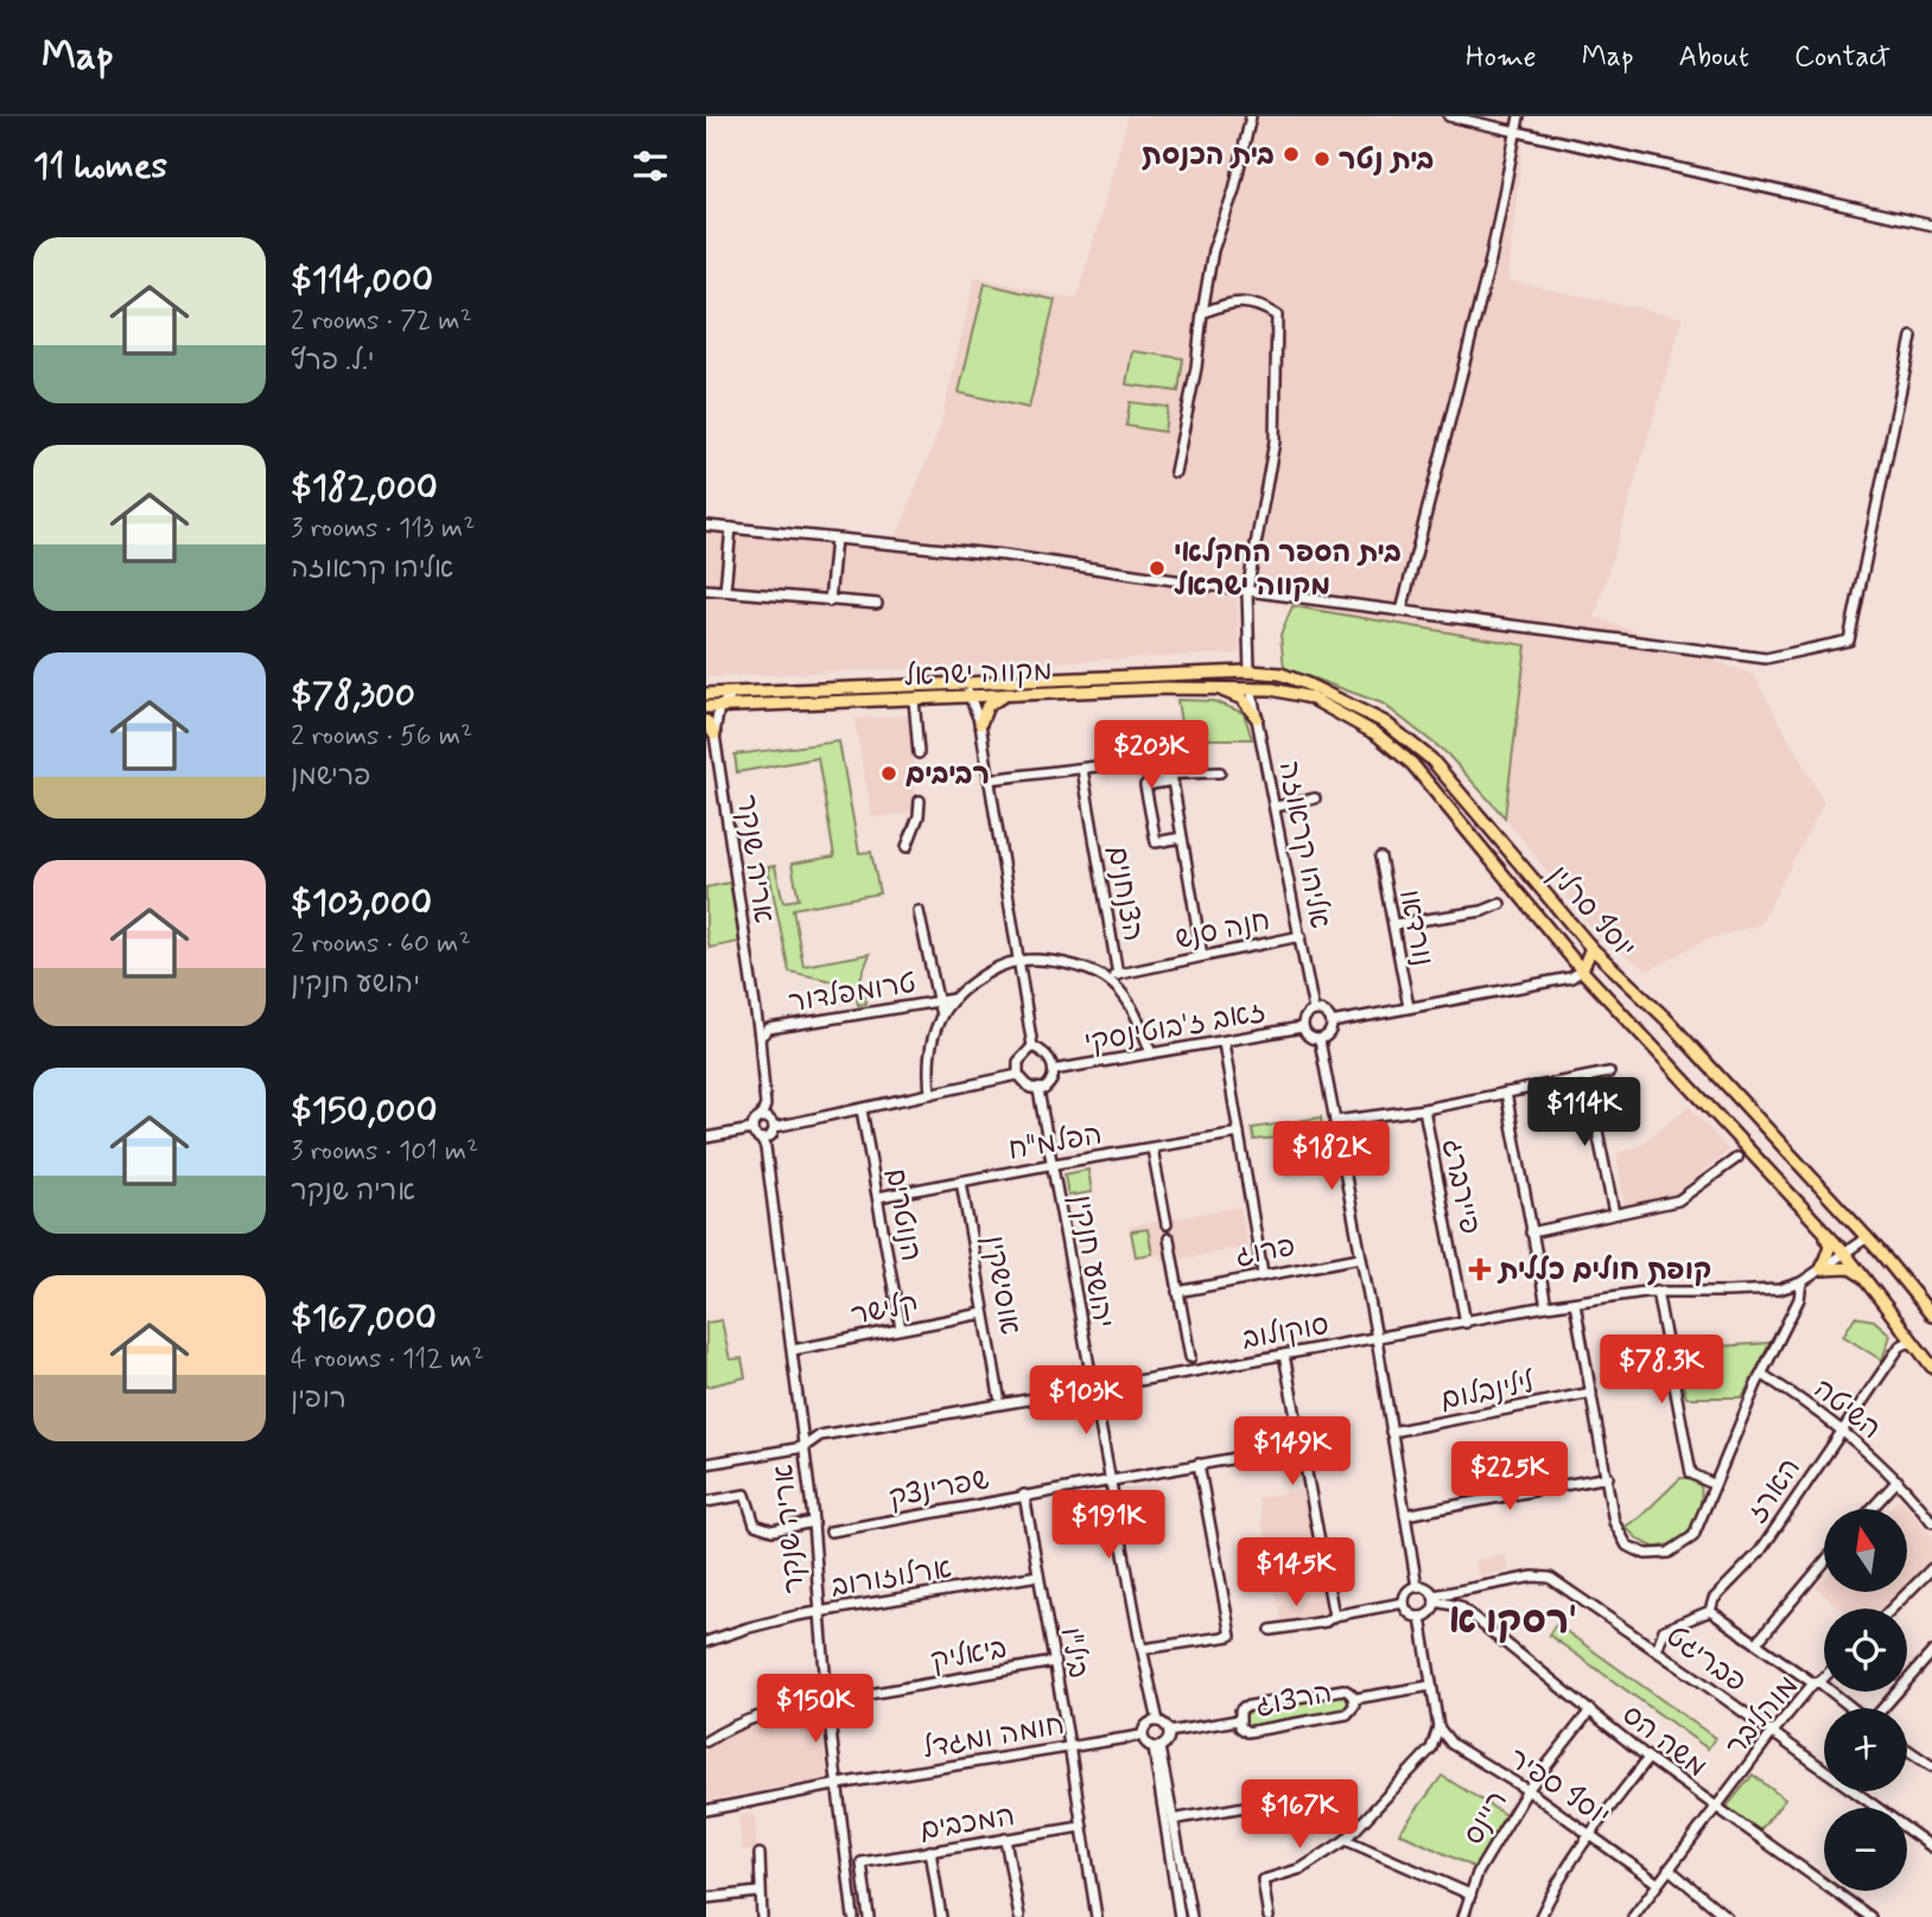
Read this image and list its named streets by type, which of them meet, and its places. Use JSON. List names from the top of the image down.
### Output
{
  "streets": {
    "main road": ["מקווה ישראל", "יוסף סרלין"],
    "street": [
      "אליהו קראוזה",
      "אריה שנקר",
      "הצנחנים",
      "נורדאו",
      "חנה סנש",
      "טרומפלדור",
      "זאב ז'בוטינסקי",
      "הפלמ\"ח",
      "פיירברג",
      "הנוטרים",
      "פרוג",
      "יהושע חנקין",
      "אוסישקין",
      "קלישר",
      "סוקולוב",
      "לילינבלום",
      "השיטה",
      "שפרינצק",
      "הארז",
      "ארלוזורוב",
      "ביל\"ו",
      "ביאליק",
      "פבריגט",
      "הרצוג",
      "מוהליבר",
      "חומה ומגדל",
      "משה הס",
      "יוסף ספיר",
      "ריינס",
      "המכבים"
    ]
  },
  "crossings": [
    ["מקווה ישראל", "אליהו קראוזה"],
    ["מקווה ישראל", "אריה שנקר"],
    ["מקווה ישראל", "יוסף סרלין"],
    ["אליהו קראוזה", "יוסף סרלין"],
    ["אליהו קראוזה", "חנה סנש"],
    ["אליהו קראוזה", "זאב ז'בוטינסקי"],
    ["אריה שנקר", "טרומפלדור"],
    ["אריה שנקר", "קלישר"],
    ["אריה שנקר", "סוקולוב"],
    ["אריה שנקר", "ארלוזורוב"],
    ["אריה שנקר", "חומה ומגדל"],
    ["הצנחנים", "חנה סנש"],
    ["יוסף סרלין", "סוקולוב"],
    ["יוסף סרלין", "הארז"],
    ["זאב ז'בוטינסקי", "יהושע חנקין"],
    ["הפלמ\"ח", "הנוטרים"],
    ["הפלמ\"ח", "יהושע חנקין"],
    ["הפלמ\"ח", "אוסישקין"],
    ["פיירברג", "סוקולוב"],
    ["הנוטרים", "קלישר"],
    ["יהושע חנקין", "סוקולוב"],
    ["יהושע חנקין", "שפרינצק"],
    ["יהושע חנקין", "הרצוג"],
    ["יהושע חנקין", "חומה ומגדל"],
    ["אוסישקין", "קלישר"],
    ["השיטה", "הארז"],
    ["שפרינצק", "ביל\"ו"],
    ["ארלוזורוב", "ביל\"ו"],
    ["ביל\"ו", "ביאליק"],
    ["ביל\"ו", "חומה ומגדל"],
    ["ביל\"ו", "המכבים"],
    ["פבריגט", "מוהליבר"],
    ["פבריגט", "משה הס"],
    ["הרצוג", "חומה ומגדל"],
    ["מוהליבר", "משה הס"],
    ["מוהליבר", "יוסף ספיר"],
    ["משה הס", "ריינס"],
    ["יוסף ספיר", "ריינס"]
  ],
  "districts": ["רסקו א'"],
  "places": {
    "other": [
      "בית הכנסת",
      "בית נטר",
      "בית הספר החקלאי מקווה ישראל",
      "רביבים"
    ],
    "health": ["קופת חולים כללית"]
  },
  "north": "top",
  "page": {
    "header": "Map",
    "nav": [
      "Home",
      "Map",
      "About",
      "Contact"
    ],
    "heading": "11 homes",
    "list": [
      {
        "name": "$114,000",
        "note": "2 rooms · 72 m² · י.ל. פרץ"
      },
      {
        "name": "$182,000",
        "note": "3 rooms · 113 m² · אליהו קראוזה"
      },
      {
        "name": "$78,300",
        "note": "2 rooms · 56 m² · פרישמן"
      },
      {
        "name": "$103,000",
        "note": "2 rooms · 60 m² · יהושע חנקין"
      },
      {
        "name": "$150,000",
        "note": "3 rooms · 101 m² · אריה שנקר"
      },
      {
        "name": "$167,000",
        "note": "4 rooms · 112 m² · רופין"
      }
    ],
    "price": [
      "$203K",
      "$114K",
      "$182K",
      "$78.3K",
      "$103K",
      "$149K",
      "$225K",
      "$191K",
      "$145K",
      "$150K",
      "$167K"
    ],
    "map_buttons": ["+", "−"]
  }
}
